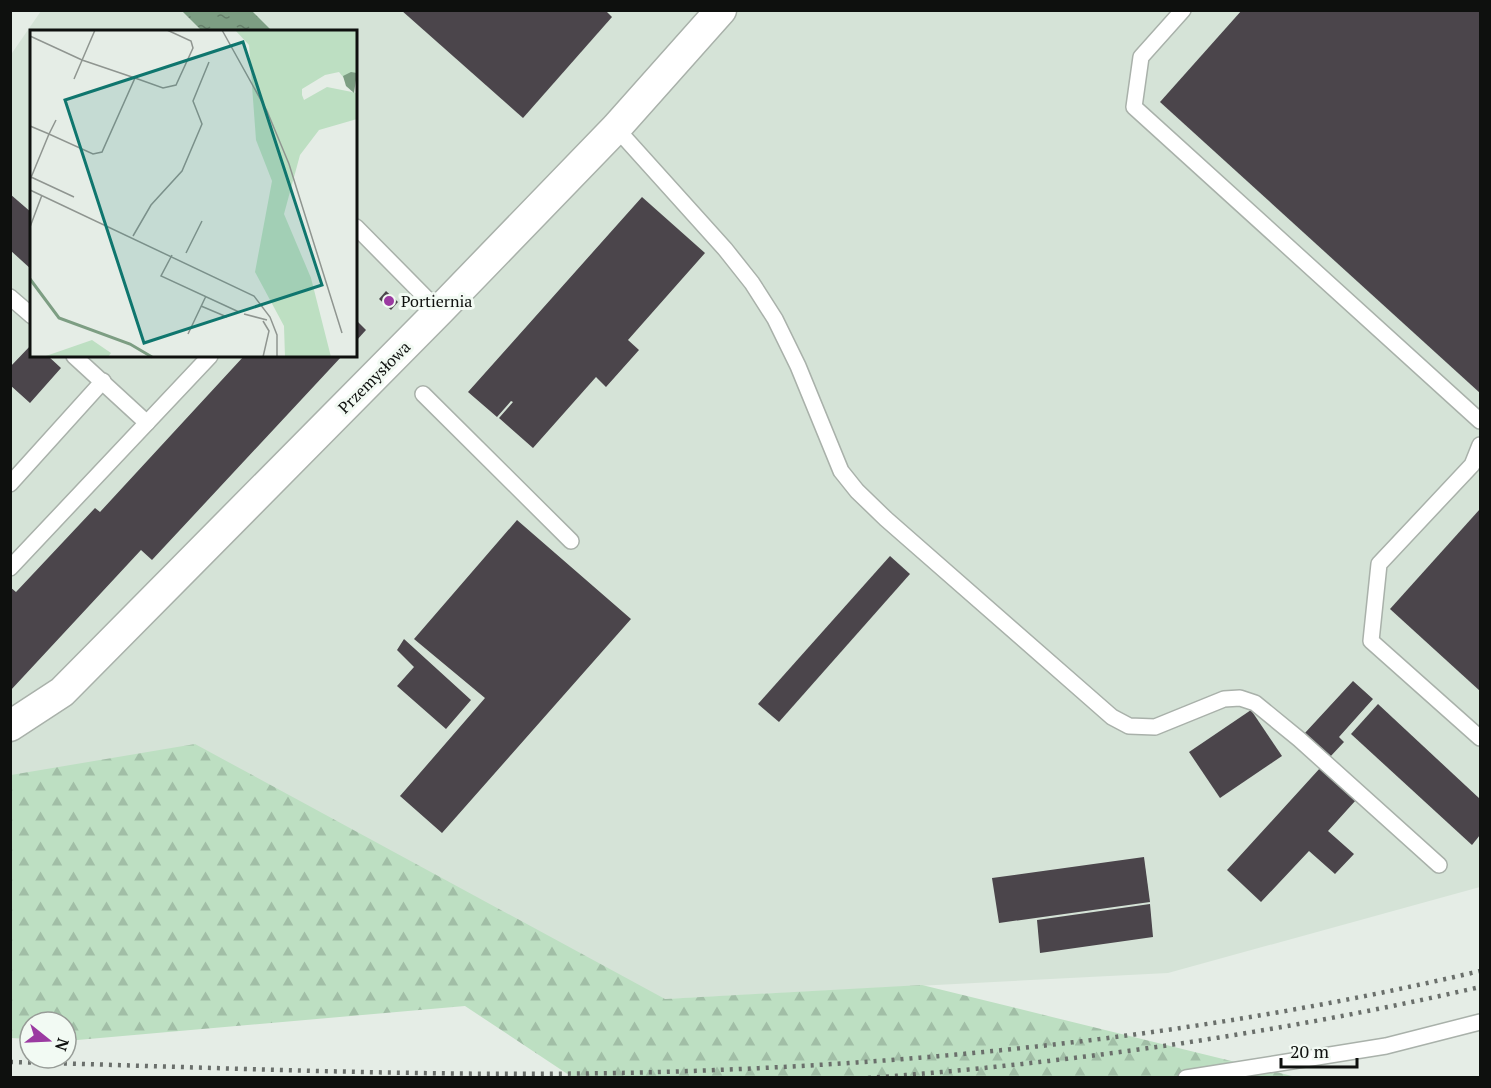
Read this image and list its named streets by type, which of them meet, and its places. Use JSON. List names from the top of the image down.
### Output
{
  "streets": {
    "street": ["Przemysłowa"]
  },
  "places": ["Portiernia"],
  "scale_bar": "20 m",
  "north": "right"
}
